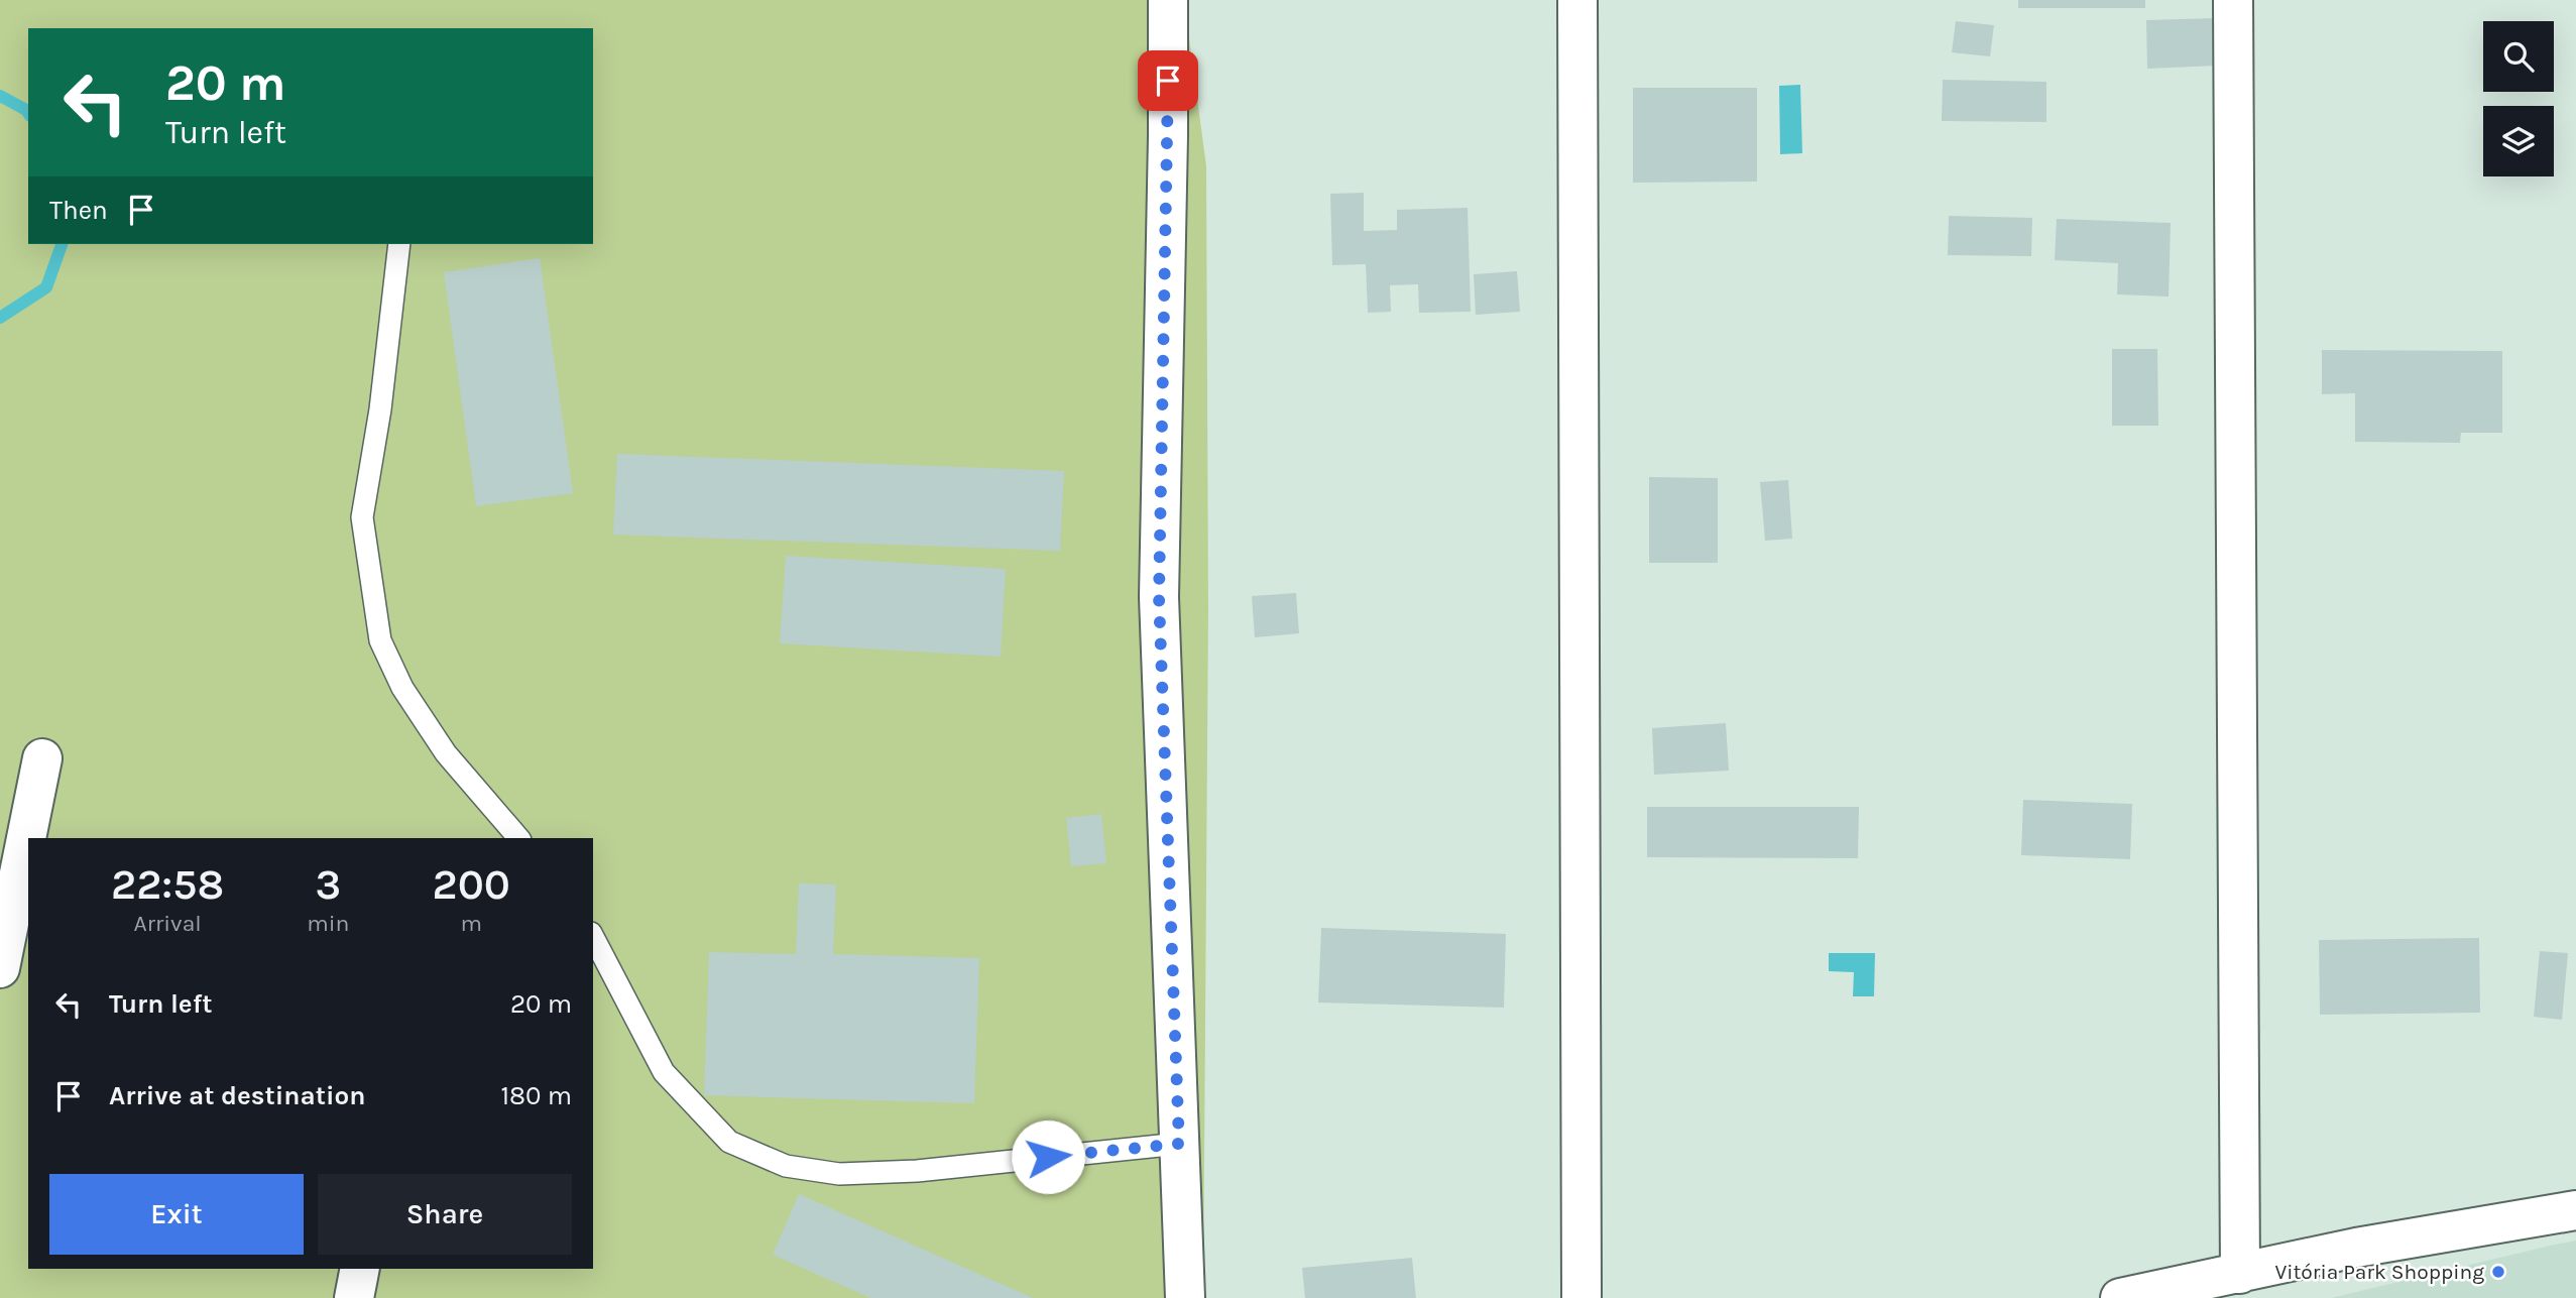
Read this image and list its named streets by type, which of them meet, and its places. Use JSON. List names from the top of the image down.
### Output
{
  "places": ["Vitória Park Shopping"],
  "page": {
    "turn": ["20 m", "Turn left"],
    "then": "Then",
    "eta": [
      "22:58",
      "Arrival",
      "3",
      "min",
      "200",
      "m"
    ],
    "list": [
      {
        "name": "Turn left",
        "value": "20 m"
      },
      {
        "name": "Arrive at destination",
        "value": "180 m"
      }
    ],
    "buttons": ["Exit", "Share"]
  }
}
